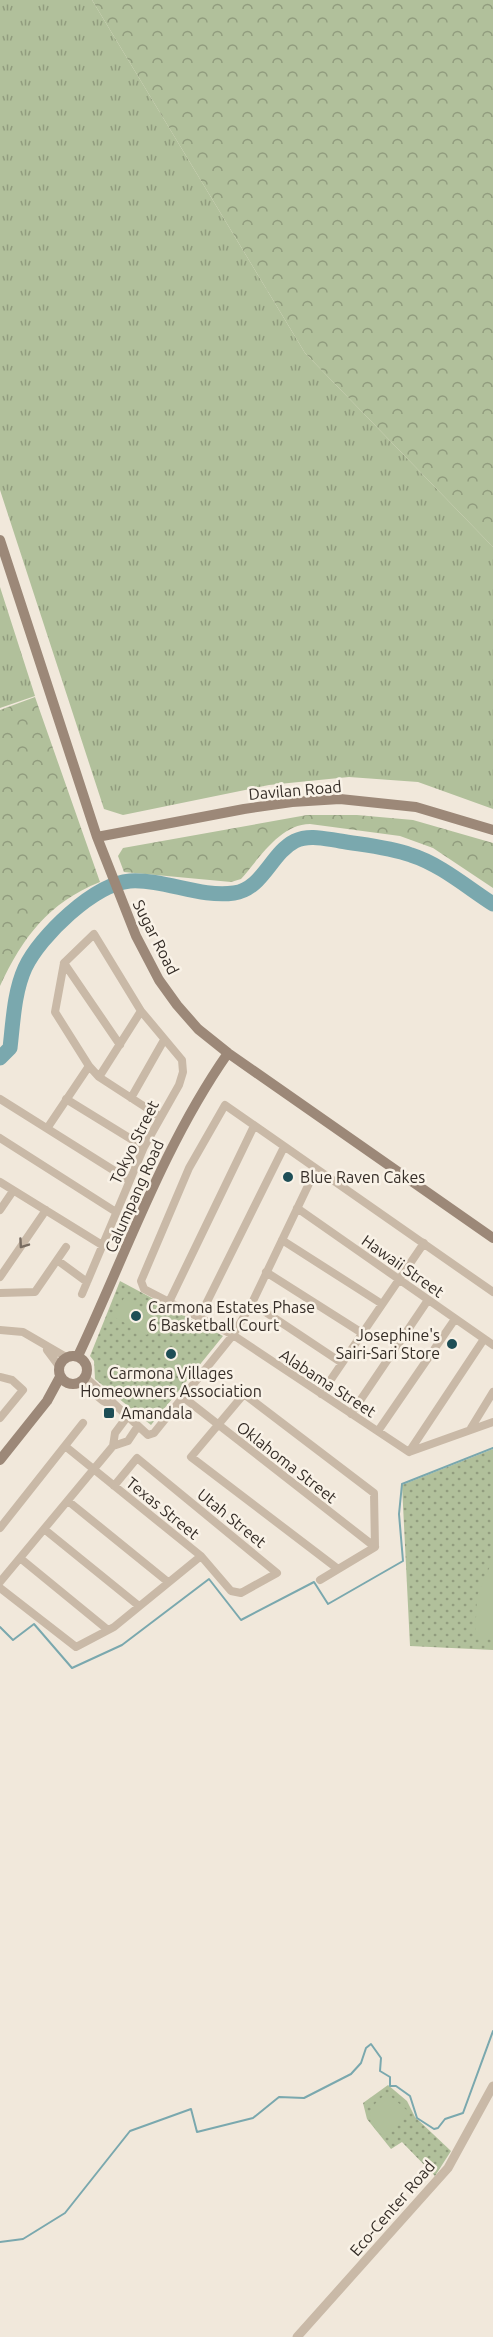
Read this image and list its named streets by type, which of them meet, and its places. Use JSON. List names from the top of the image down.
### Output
{
  "streets": {
    "main road": ["Davilan Road", "Sugar Road", "Calumpang Road"],
    "street": [
      "Tokyo Street",
      "Hawaii Street",
      "Alabama Street",
      "Oklahoma Street",
      "Texas Street",
      "Utah Street",
      "Eco-Center Road"
    ]
  },
  "crossings": [
    ["Davilan Road", "Sugar Road"],
    ["Sugar Road", "Calumpang Road"],
    ["Texas Street", "Utah Street"]
  ],
  "places": {
    "other": [
      "Blue Raven Cakes",
      "Carmona Estates Phase 6 Basketball Court",
      "Josephine's Sairi-Sari Store",
      "Carmona Villages Homeowners Association"
    ],
    "transit": ["Amandala"]
  }
}
